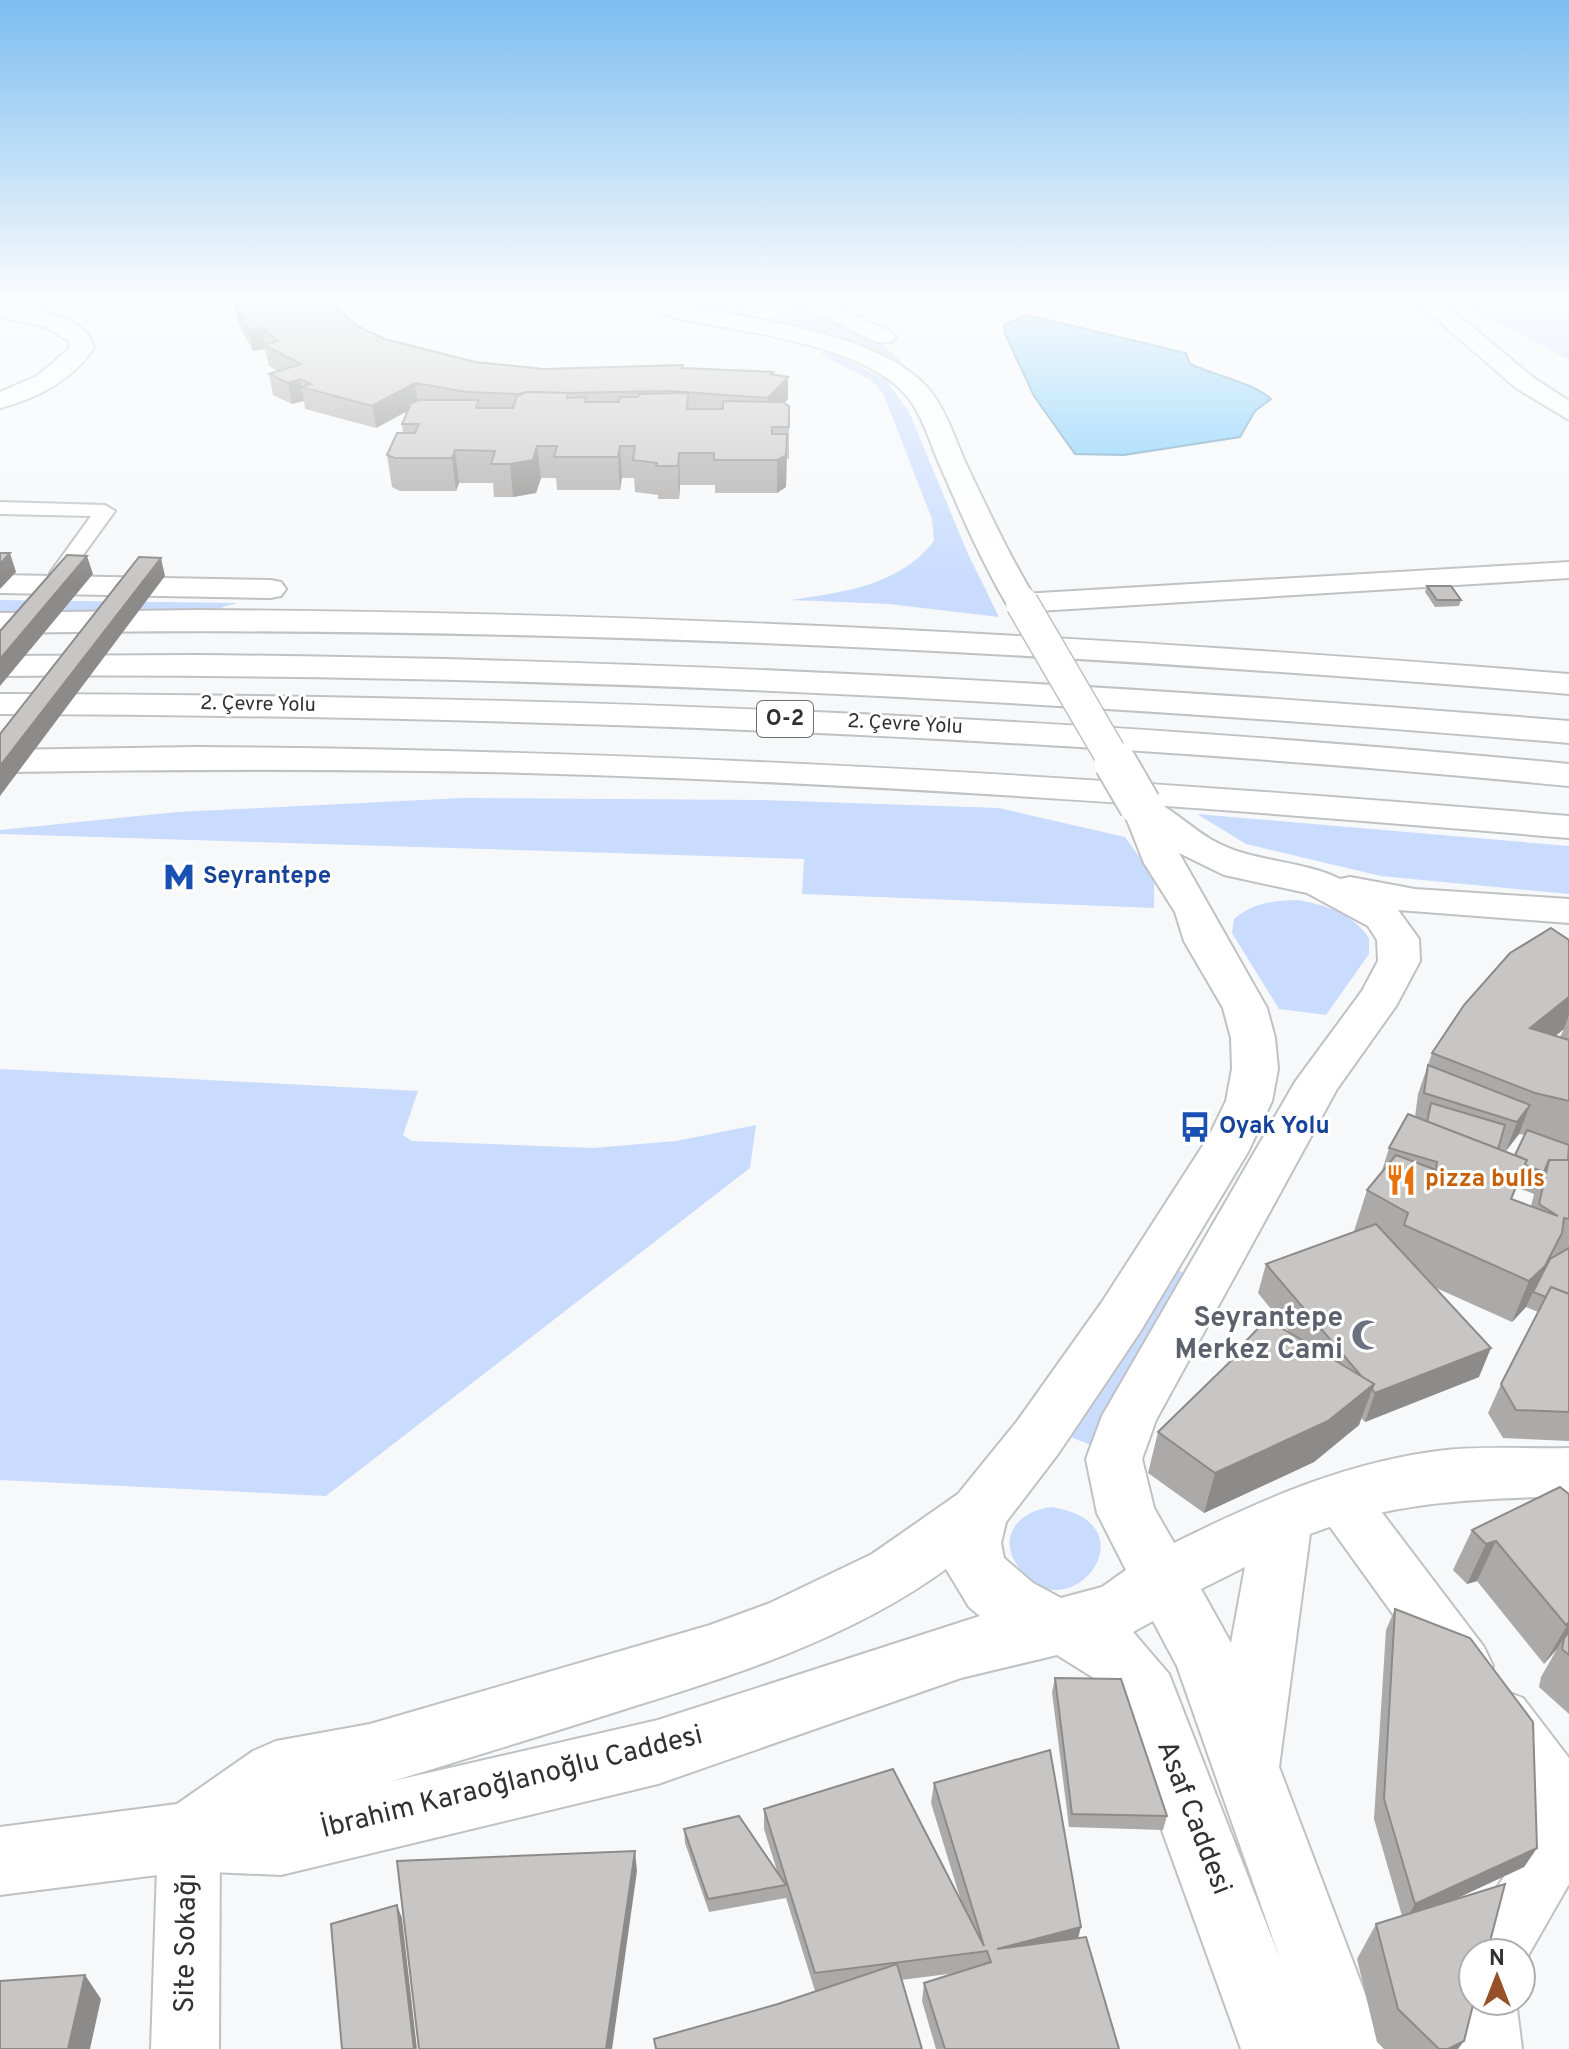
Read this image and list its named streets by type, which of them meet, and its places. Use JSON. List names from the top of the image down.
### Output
{
  "streets": {
    "main road": [
      "2. Çevre Yolu",
      "O-2",
      "İbrahim Karaoğlanoğlu Caddesi",
      "Asaf Caddesi"
    ],
    "street": ["Site Sokağı"]
  },
  "crossings": [
    ["İbrahim Karaoğlanoğlu Caddesi", "Asaf Caddesi"],
    ["İbrahim Karaoğlanoğlu Caddesi", "Site Sokağı"]
  ],
  "places": {
    "metro station": ["Seyrantepe"],
    "bus stop": ["Oyak Yolu"],
    "restaurant": ["pizza bulls"],
    "mosque": ["Seyrantepe Merkez Cami"]
  },
  "north": "top"
}
